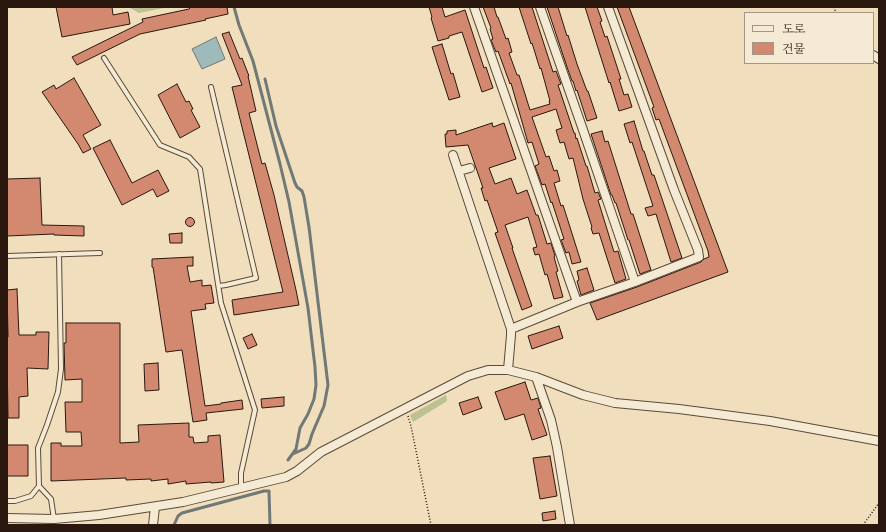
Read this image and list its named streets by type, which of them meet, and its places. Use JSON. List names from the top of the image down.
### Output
{
  "legend": ["도로", "건물"]
}
